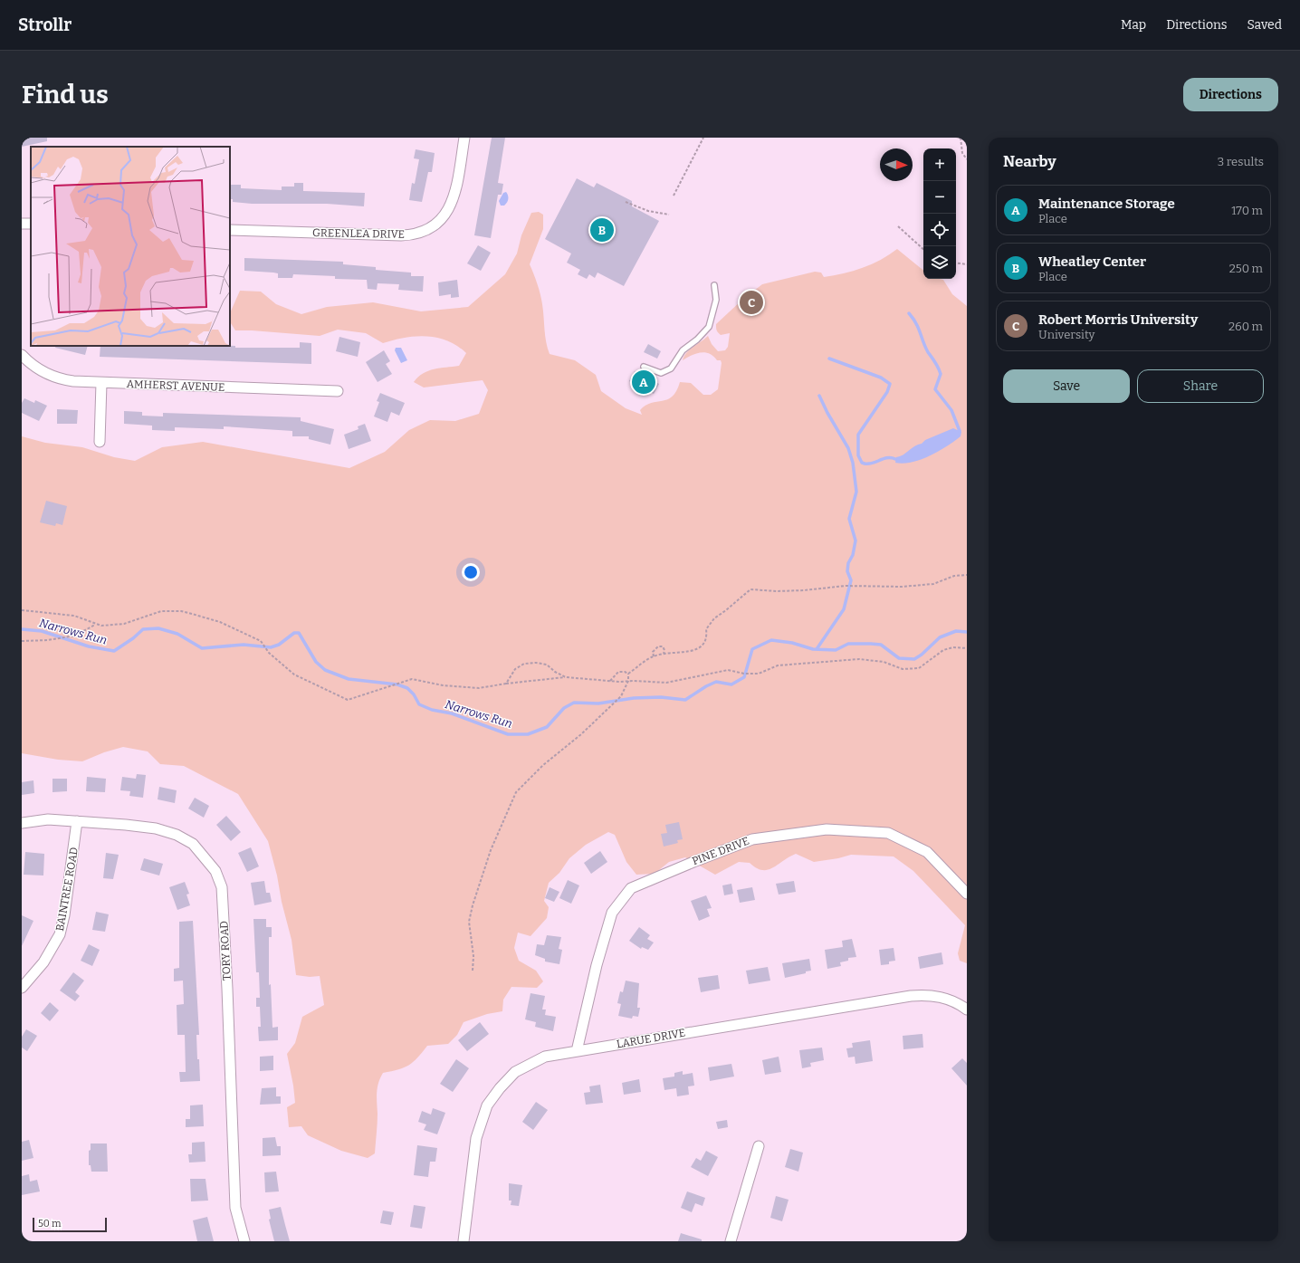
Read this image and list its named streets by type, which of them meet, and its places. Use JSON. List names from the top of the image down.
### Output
{
  "streets": {
    "street": [
      "GREENLEA DRIVE",
      "AMHERST AVENUE",
      "PINE DRIVE",
      "BAINTREE ROAD",
      "TORY ROAD",
      "LARUE DRIVE"
    ]
  },
  "crossings": [
    ["PINE DRIVE", "LARUE DRIVE"],
    ["BAINTREE ROAD", "TORY ROAD"]
  ],
  "water": ["Narrows Run"],
  "scale_bar": "50 m",
  "north": "right",
  "page": {
    "header": "Strollr",
    "nav": ["Map", "Directions", "Saved"],
    "buttons": [
      "Directions",
      ["Save", "Share"]
    ],
    "title": "Find us",
    "heading": ["Nearby", "3 results"],
    "map_buttons": ["+", "−"],
    "list": [
      {
        "mark": "A",
        "name": "Maintenance Storage",
        "note": "Place",
        "value": "170 m"
      },
      {
        "mark": "B",
        "name": "Wheatley Center",
        "note": "Place",
        "value": "250 m"
      },
      {
        "mark": "C",
        "name": "Robert Morris University",
        "note": "University",
        "value": "260 m"
      }
    ],
    "pins": ["B", "C", "A"],
    "scale": "50 m"
  }
}
